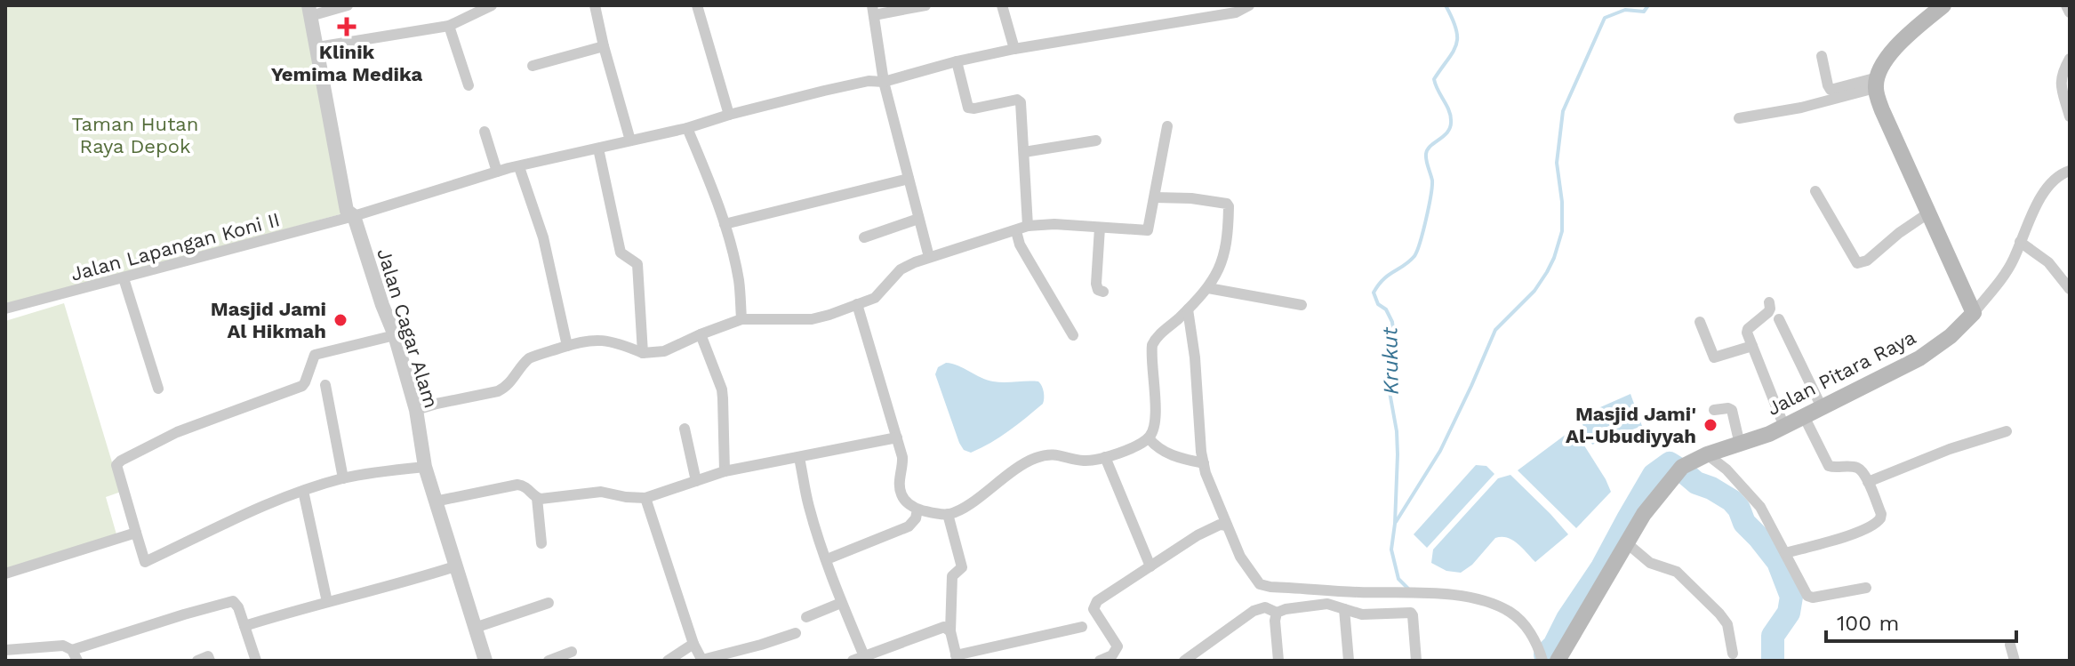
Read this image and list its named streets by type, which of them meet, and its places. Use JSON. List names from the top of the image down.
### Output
{
  "streets": {
    "main road": ["Jalan Pitara Raya"],
    "street": ["Jalan Lapangan Koni II", "Jalan Cagar Alam"]
  },
  "crossings": [
    ["Jalan Lapangan Koni II", "Jalan Cagar Alam"]
  ],
  "water": ["Krukut"],
  "parks": ["Taman Hutan Raya Depok"],
  "places": {
    "health": ["Klinik Yemima Medika"],
    "other": ["Masjid Jami Al Hikmah", "Masjid Jami' Al-Ubudiyyah"]
  },
  "scale_bar": "100 m"
}
